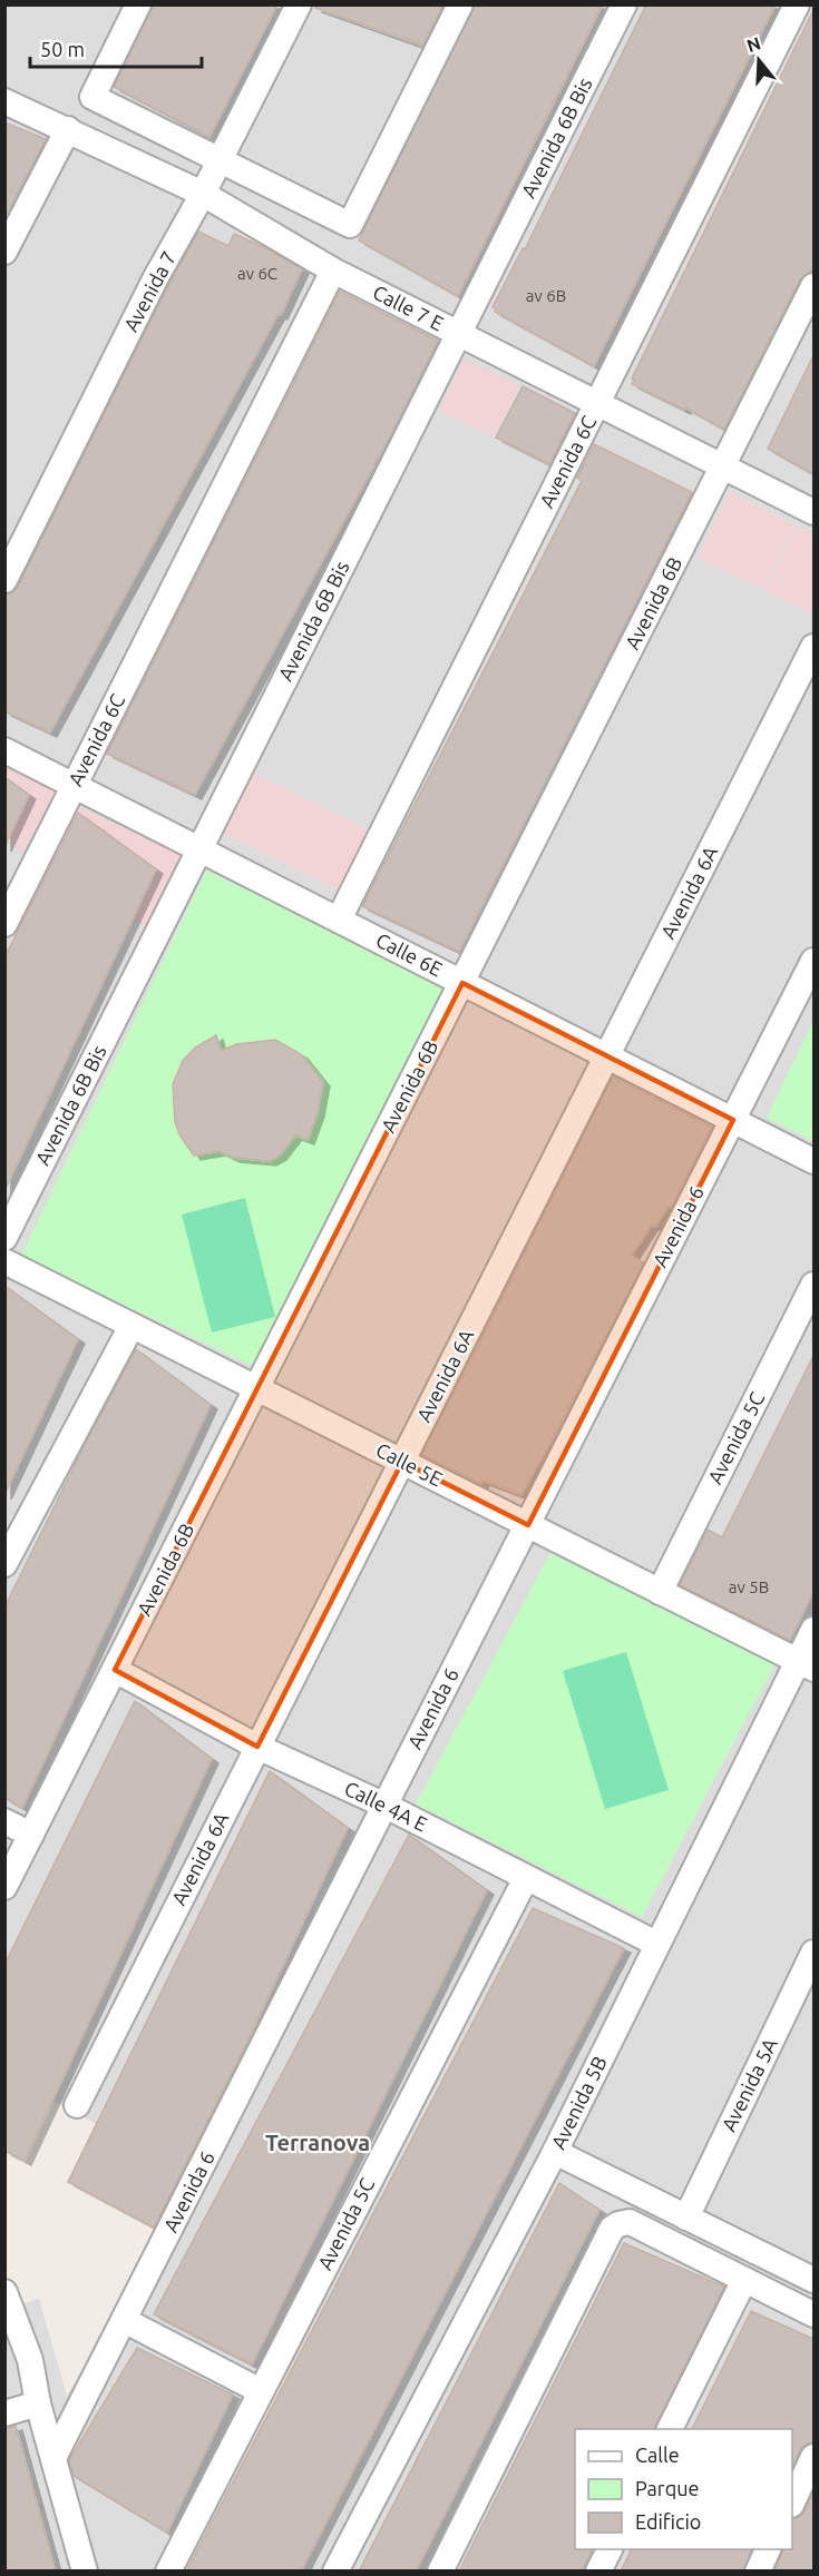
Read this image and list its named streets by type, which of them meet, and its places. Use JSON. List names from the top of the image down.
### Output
{
  "streets": {
    "street": [
      "Avenida 6B Bis",
      "Avenida 7",
      "Calle 7 E",
      "Avenida 6C",
      "Avenida 6B",
      "Avenida 6A",
      "Calle 6E",
      "Avenida 6",
      "Avenida 5C",
      "Calle 5E",
      "Calle 4A E",
      "Avenida 5A",
      "Avenida 5B"
    ]
  },
  "crossings": [
    ["Avenida 6B Bis", "Calle 7 E"],
    ["Avenida 6B Bis", "Calle 6E"],
    ["Avenida 7", "Calle 7 E"],
    ["Calle 7 E", "Avenida 6C"],
    ["Calle 7 E", "Avenida 6B"],
    ["Avenida 6C", "Calle 6E"],
    ["Avenida 6B", "Calle 6E"],
    ["Avenida 6B", "Calle 5E"],
    ["Avenida 6B", "Calle 4A E"],
    ["Avenida 6A", "Calle 6E"],
    ["Avenida 6A", "Calle 5E"],
    ["Avenida 6A", "Calle 4A E"],
    ["Calle 6E", "Avenida 6"],
    ["Avenida 6", "Calle 5E"],
    ["Avenida 6", "Calle 4A E"],
    ["Avenida 5C", "Calle 5E"],
    ["Avenida 5C", "Calle 4A E"],
    ["Calle 5E", "Avenida 5B"],
    ["Calle 4A E", "Avenida 5B"]
  ],
  "districts": ["Terranova"],
  "house_numbers": ["av 6C", "av 6B", "av 5B"],
  "legend": ["Calle", "Parque", "Edificio"],
  "scale_bar": "50 m",
  "north": "top"
}
